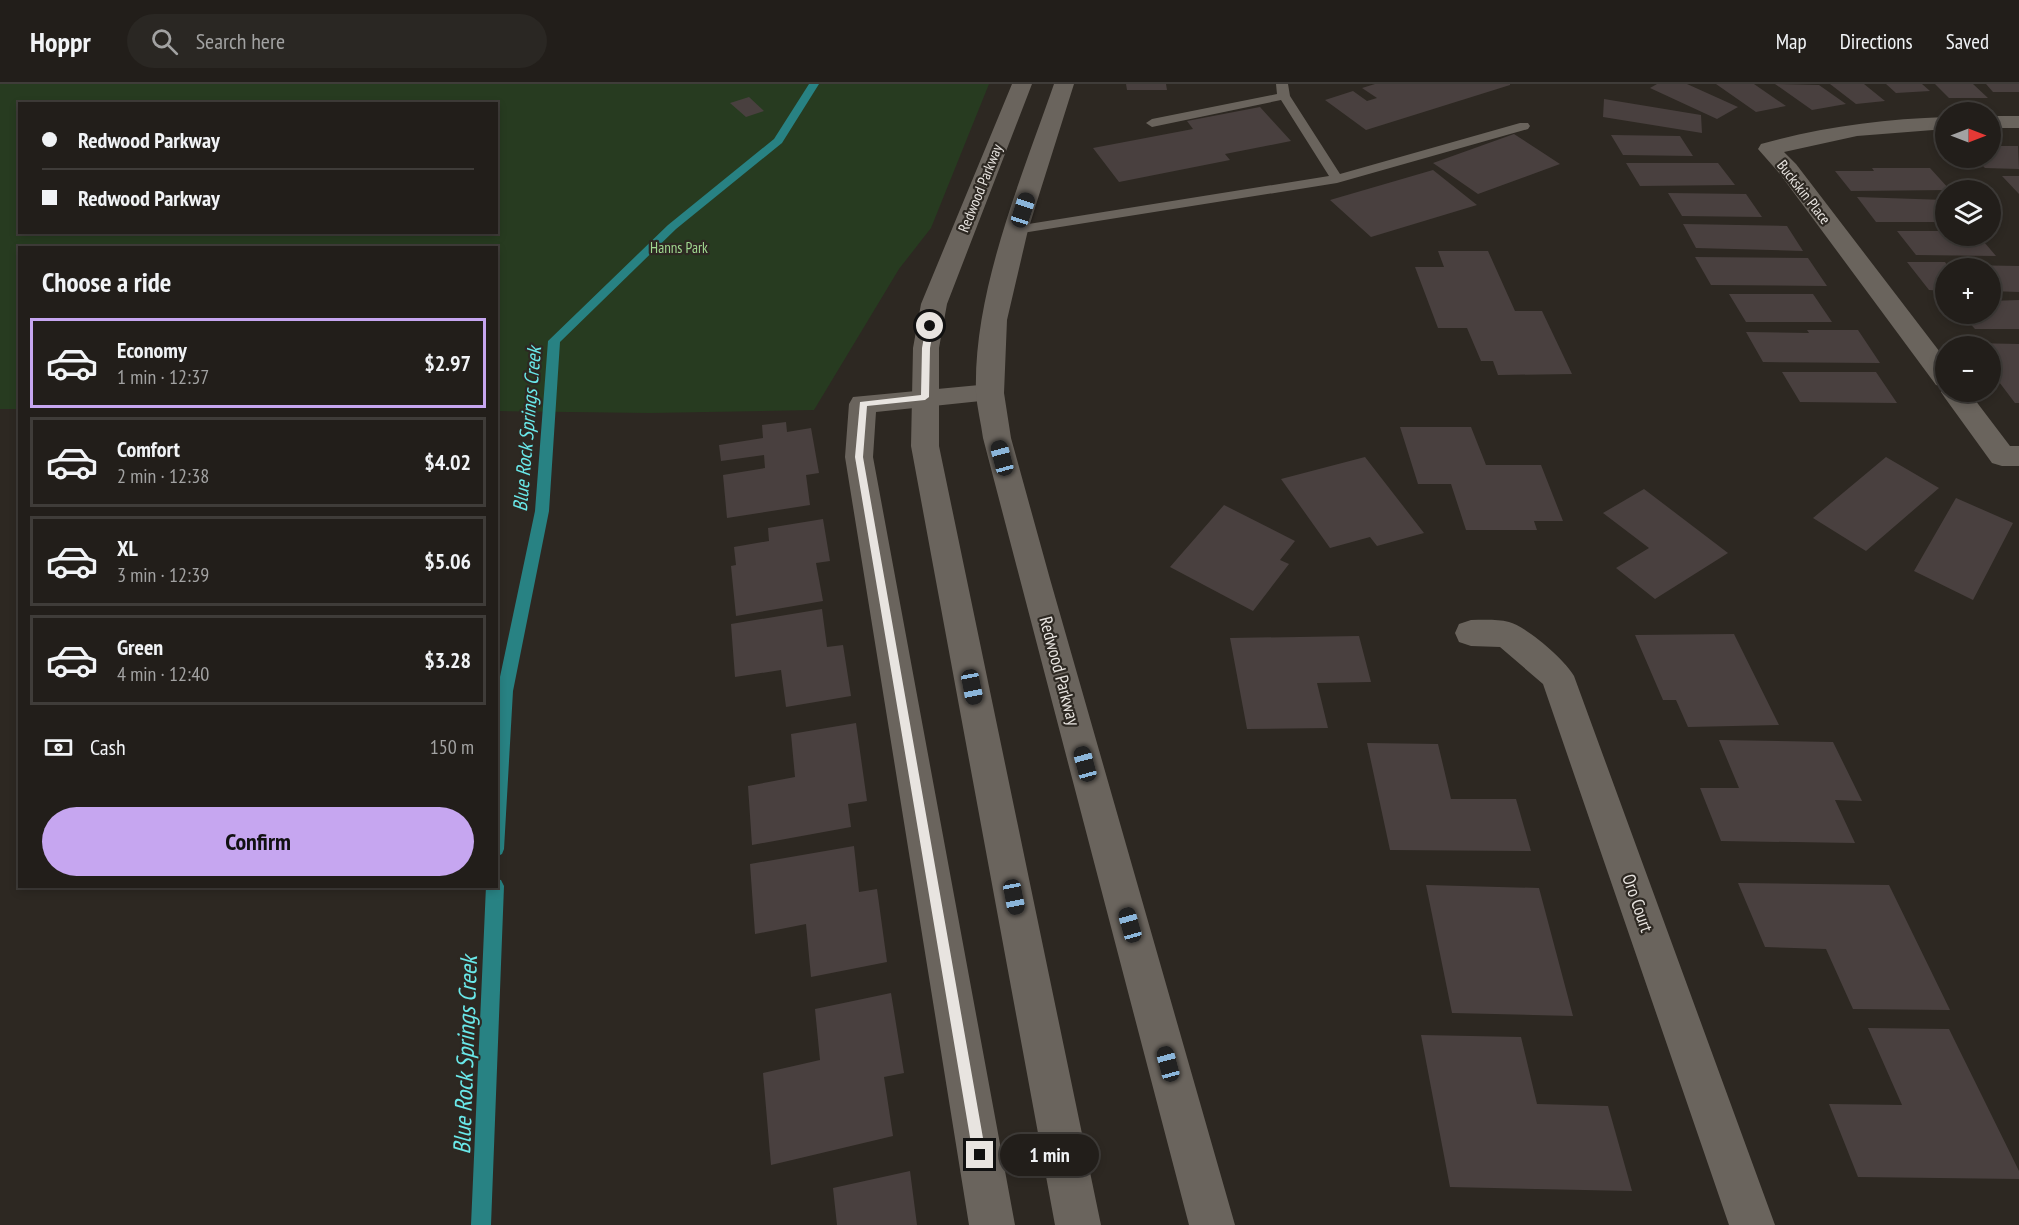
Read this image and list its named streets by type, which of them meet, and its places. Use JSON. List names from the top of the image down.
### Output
{
  "streets": {
    "main road": ["Redwood Parkway", "Buckskin Place", "Oro Court"]
  },
  "water": ["Blue Rock Springs Creek"],
  "parks": ["Hanns Park"],
  "north": "right",
  "page": {
    "header": "Hoppr",
    "search": "Search here",
    "nav": ["Map", "Directions", "Saved"],
    "map_buttons": ["+", "−"],
    "banner": ["Redwood Parkway", "Redwood Parkway"],
    "heading": "Choose a ride",
    "list": [
      {
        "name": "Economy",
        "note": "1 min · 12:37",
        "value": "$2.97"
      },
      {
        "name": "Comfort",
        "note": "2 min · 12:38",
        "value": "$4.02"
      },
      {
        "name": "XL",
        "note": "3 min · 12:39",
        "value": "$5.06"
      },
      {
        "name": "Green",
        "note": "4 min · 12:40",
        "value": "$3.28"
      }
    ],
    "pay": ["Cash", "150 m"],
    "buttons": "Confirm",
    "bubble": "1 min"
  }
}
